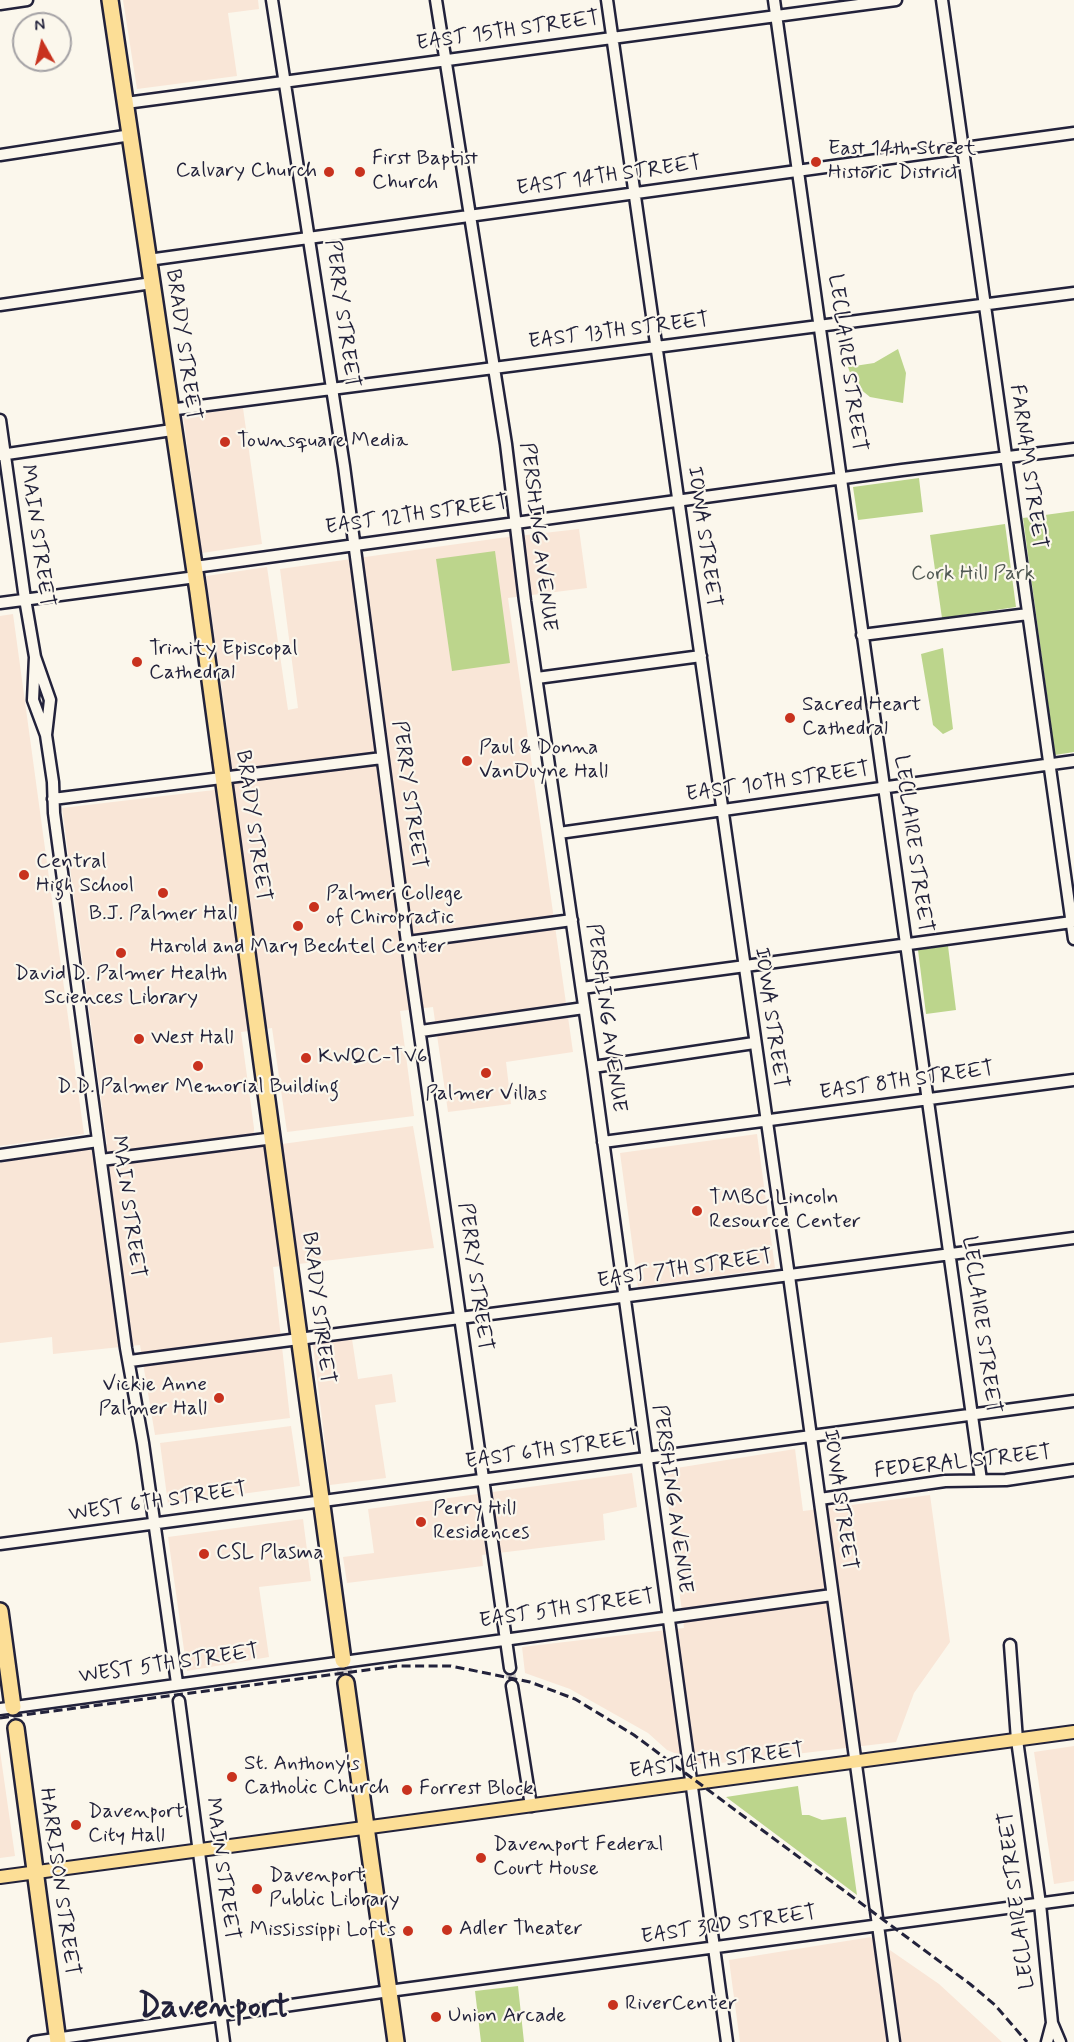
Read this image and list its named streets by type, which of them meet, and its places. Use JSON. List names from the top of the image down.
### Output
{
  "streets": {
    "highway": ["BRADY STREET", "HARRISON STREET"],
    "main road": ["EAST 4TH STREET"],
    "street": [
      "EAST 15TH STREET",
      "EAST 14TH STREET",
      "PERRY STREET",
      "EAST 13TH STREET",
      "LECLAIRE STREET",
      "FARNAM STREET",
      "EAST 12TH STREET",
      "MAIN STREET",
      "PERSHING AVENUE",
      "IOWA STREET",
      "EAST 10TH STREET",
      "EAST 8TH STREET",
      "EAST 7TH STREET",
      "EAST 6TH STREET",
      "FEDERAL STREET",
      "WEST 6TH STREET",
      "EAST 5TH STREET",
      "WEST 5TH STREET",
      "EAST 3RD STREET"
    ]
  },
  "crossings": [
    ["EAST 15TH STREET", "PERRY STREET"],
    ["EAST 15TH STREET", "BRADY STREET"],
    ["EAST 15TH STREET", "LECLAIRE STREET"],
    ["EAST 15TH STREET", "PERSHING AVENUE"],
    ["EAST 15TH STREET", "IOWA STREET"],
    ["EAST 14TH STREET", "PERRY STREET"],
    ["EAST 14TH STREET", "BRADY STREET"],
    ["EAST 14TH STREET", "LECLAIRE STREET"],
    ["EAST 14TH STREET", "FARNAM STREET"],
    ["EAST 14TH STREET", "PERSHING AVENUE"],
    ["EAST 14TH STREET", "IOWA STREET"],
    ["PERRY STREET", "EAST 13TH STREET"],
    ["PERRY STREET", "EAST 12TH STREET"],
    ["PERRY STREET", "EAST 7TH STREET"],
    ["PERRY STREET", "EAST 6TH STREET"],
    ["PERRY STREET", "EAST 5TH STREET"],
    ["EAST 13TH STREET", "BRADY STREET"],
    ["EAST 13TH STREET", "LECLAIRE STREET"],
    ["EAST 13TH STREET", "FARNAM STREET"],
    ["EAST 13TH STREET", "PERSHING AVENUE"],
    ["EAST 13TH STREET", "IOWA STREET"],
    ["BRADY STREET", "EAST 12TH STREET"],
    ["BRADY STREET", "EAST 7TH STREET"],
    ["BRADY STREET", "EAST 6TH STREET"],
    ["BRADY STREET", "WEST 6TH STREET"],
    ["BRADY STREET", "EAST 5TH STREET"],
    ["BRADY STREET", "WEST 5TH STREET"],
    ["LECLAIRE STREET", "EAST 12TH STREET"],
    ["LECLAIRE STREET", "EAST 10TH STREET"],
    ["LECLAIRE STREET", "EAST 8TH STREET"],
    ["LECLAIRE STREET", "EAST 7TH STREET"],
    ["LECLAIRE STREET", "EAST 6TH STREET"],
    ["LECLAIRE STREET", "FEDERAL STREET"],
    ["LECLAIRE STREET", "EAST 4TH STREET"],
    ["LECLAIRE STREET", "EAST 3RD STREET"],
    ["FARNAM STREET", "EAST 12TH STREET"],
    ["FARNAM STREET", "EAST 10TH STREET"],
    ["EAST 12TH STREET", "MAIN STREET"],
    ["EAST 12TH STREET", "PERSHING AVENUE"],
    ["EAST 12TH STREET", "IOWA STREET"],
    ["MAIN STREET", "EAST 7TH STREET"],
    ["MAIN STREET", "WEST 6TH STREET"],
    ["MAIN STREET", "WEST 5TH STREET"],
    ["MAIN STREET", "EAST 4TH STREET"],
    ["MAIN STREET", "EAST 3RD STREET"],
    ["PERSHING AVENUE", "EAST 10TH STREET"],
    ["PERSHING AVENUE", "EAST 8TH STREET"],
    ["PERSHING AVENUE", "EAST 7TH STREET"],
    ["PERSHING AVENUE", "EAST 6TH STREET"],
    ["PERSHING AVENUE", "EAST 5TH STREET"],
    ["PERSHING AVENUE", "EAST 4TH STREET"],
    ["PERSHING AVENUE", "EAST 3RD STREET"],
    ["IOWA STREET", "EAST 10TH STREET"],
    ["IOWA STREET", "EAST 8TH STREET"],
    ["IOWA STREET", "EAST 7TH STREET"],
    ["IOWA STREET", "EAST 6TH STREET"],
    ["IOWA STREET", "FEDERAL STREET"],
    ["IOWA STREET", "EAST 5TH STREET"],
    ["IOWA STREET", "EAST 4TH STREET"],
    ["IOWA STREET", "EAST 3RD STREET"],
    ["EAST 6TH STREET", "WEST 6TH STREET"],
    ["EAST 5TH STREET", "WEST 5TH STREET"],
    ["EAST 4TH STREET", "HARRISON STREET"],
    ["HARRISON STREET", "EAST 3RD STREET"]
  ],
  "districts": ["Davenport"],
  "parks": ["Cork Hill Park"],
  "places": [
    "East 14th Street Historic District",
    "Calvary Church",
    "First Baptist Church",
    "Townsquare Media",
    "Trinity Episcopal Cathedral",
    "Sacred Heart Cathedral",
    "Paul & Donna VanDuyne Hall",
    "Central High School",
    "B.J. Palmer Hall",
    "Palmer College of Chiropractic",
    "Harold and Mary Bechtel Center",
    "David D. Palmer Health Sciences Library",
    "West Hall",
    "KWQC-TV6",
    "D.D. Palmer Memorial Building",
    "Palmer Villas",
    "TMBC Lincoln Resource Center",
    "Vickie Anne Palmer Hall",
    "Perry Hill Residences",
    "CSL Plasma",
    "St. Anthony's Catholic Church",
    "Forrest Block",
    "Davenport City Hall",
    "Davenport Federal Court House",
    "Davenport Public Library",
    "Adler Theater",
    "Mississippi Lofts",
    "RiverCenter",
    "Union Arcade"
  ],
  "north": "top"
}
